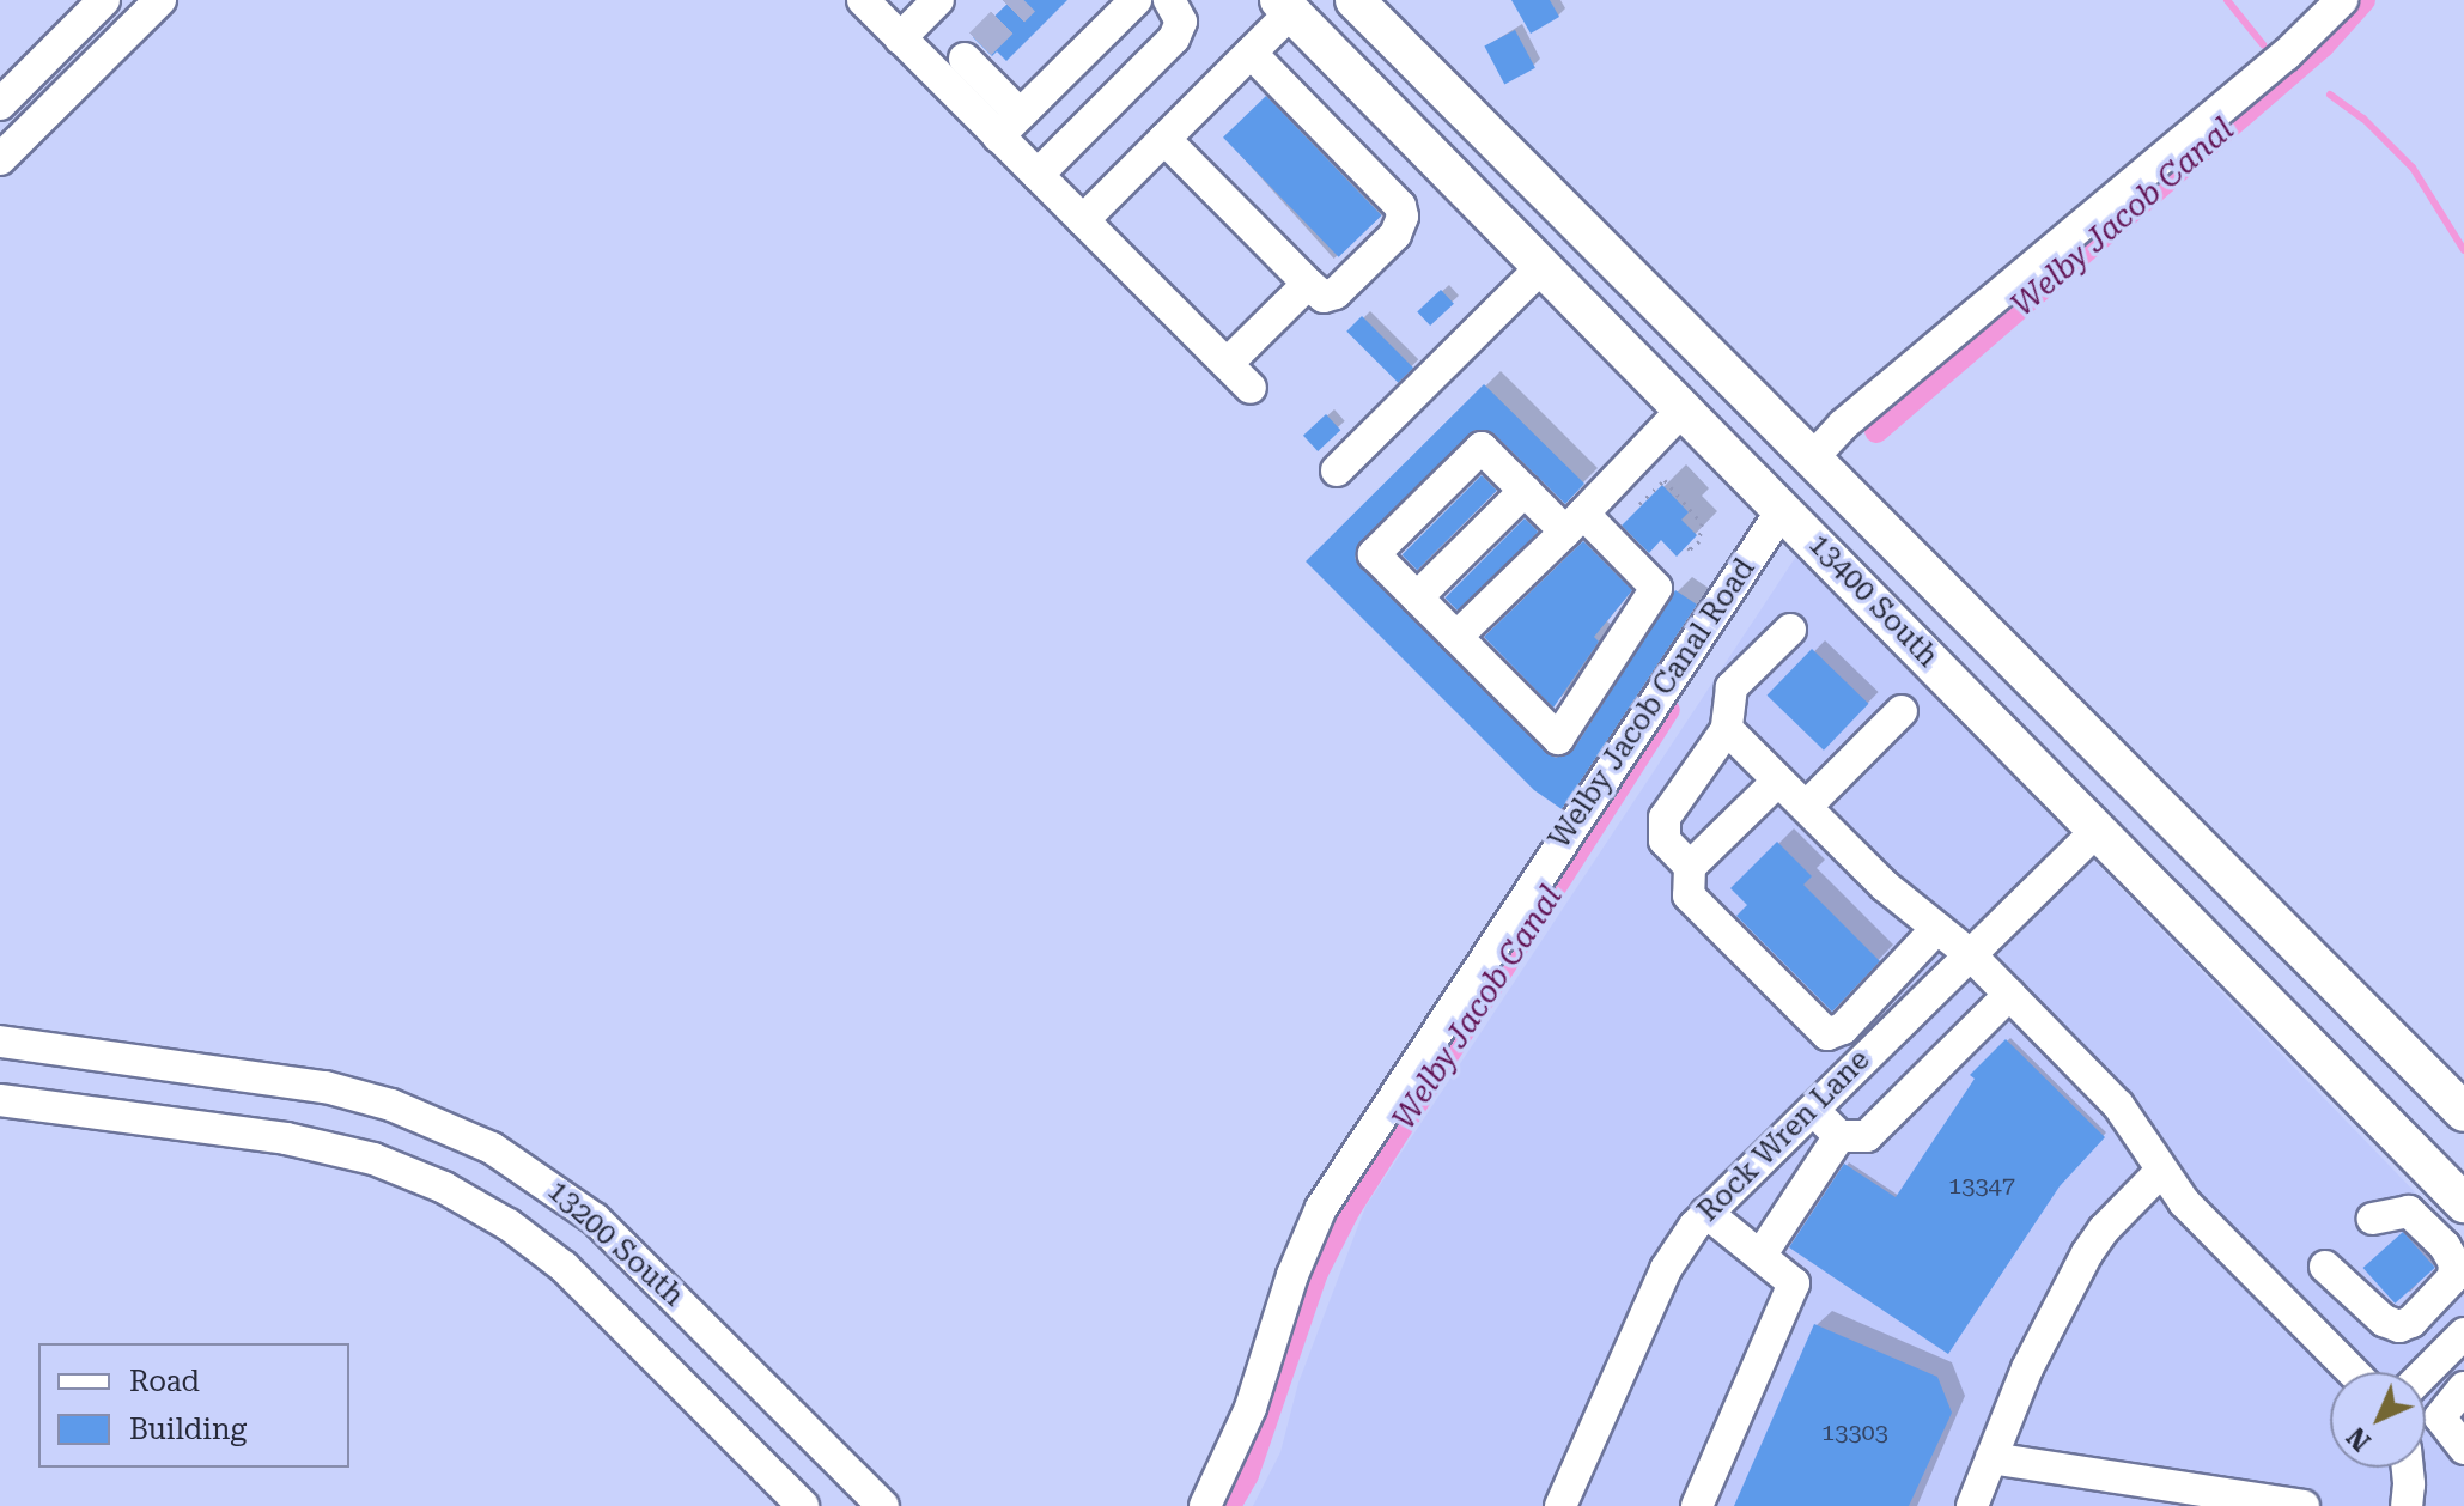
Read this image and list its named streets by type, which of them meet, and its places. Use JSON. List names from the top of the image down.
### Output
{
  "streets": {
    "main road": ["13400 South"],
    "street": ["Welby Jacob Canal Road", "Rock Wren Lane", "13200 South"]
  },
  "crossings": [
    ["13400 South", "Welby Jacob Canal Road"],
    ["13400 South", "Rock Wren Lane"]
  ],
  "water": ["Welby Jacob Canal"],
  "house_numbers": ["13347", "13303"],
  "legend": ["Road", "Building"],
  "north": "bottom left"
}
